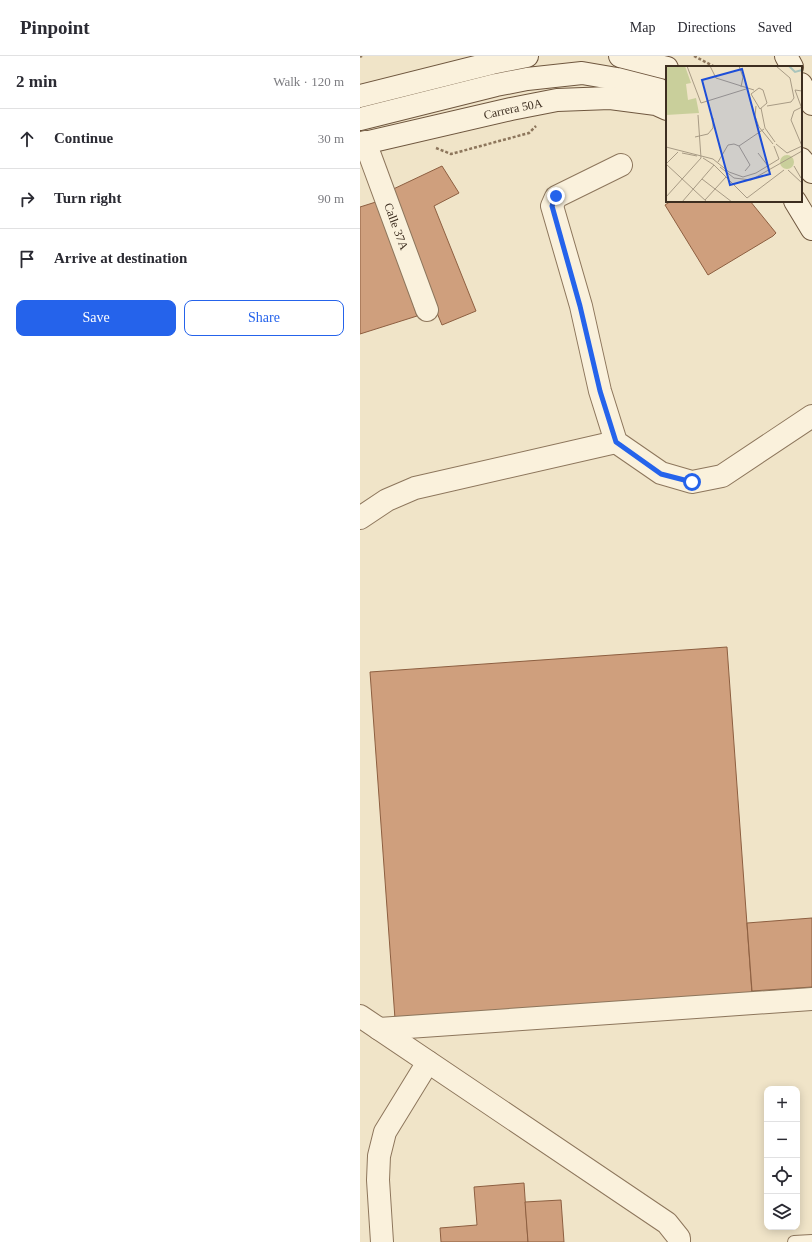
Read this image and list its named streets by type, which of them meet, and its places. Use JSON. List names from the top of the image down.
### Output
{
  "streets": {
    "street": ["Carrera 50A", "Calle 37A"]
  },
  "crossings": [
    ["Carrera 50A", "Calle 37A"]
  ],
  "page": {
    "header": "Pinpoint",
    "nav": ["Map", "Directions", "Saved"],
    "heading": ["2 min", "Walk · 120 m"],
    "list": [
      ["Continue", "30 m"],
      ["Turn right", "90 m"],
      "Arrive at destination"
    ],
    "buttons": ["Save", "Share"],
    "map_buttons": ["+", "−"]
  }
}
